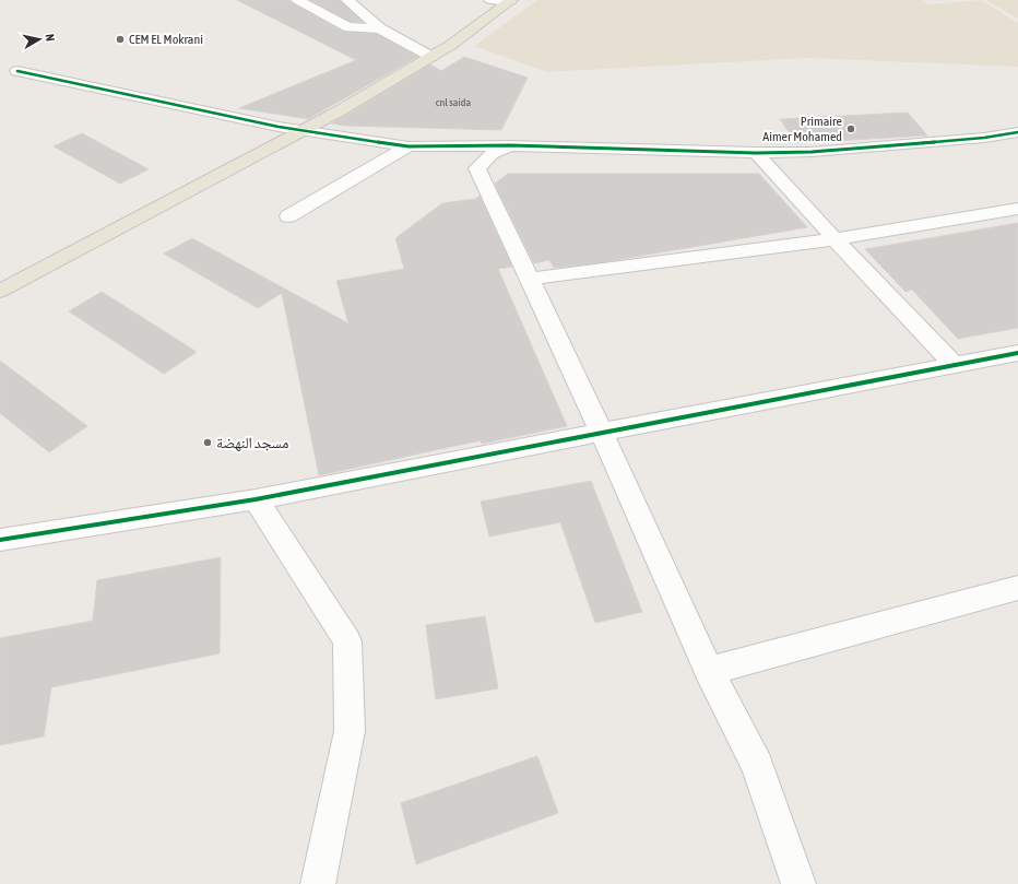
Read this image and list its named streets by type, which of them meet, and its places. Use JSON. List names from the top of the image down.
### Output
{
  "places": ["CEM EL Mokrani", "Primaire Aimer Mohamed", "مسجد النهضة"],
  "house_numbers": ["cnl saida"],
  "north": "right"
}
